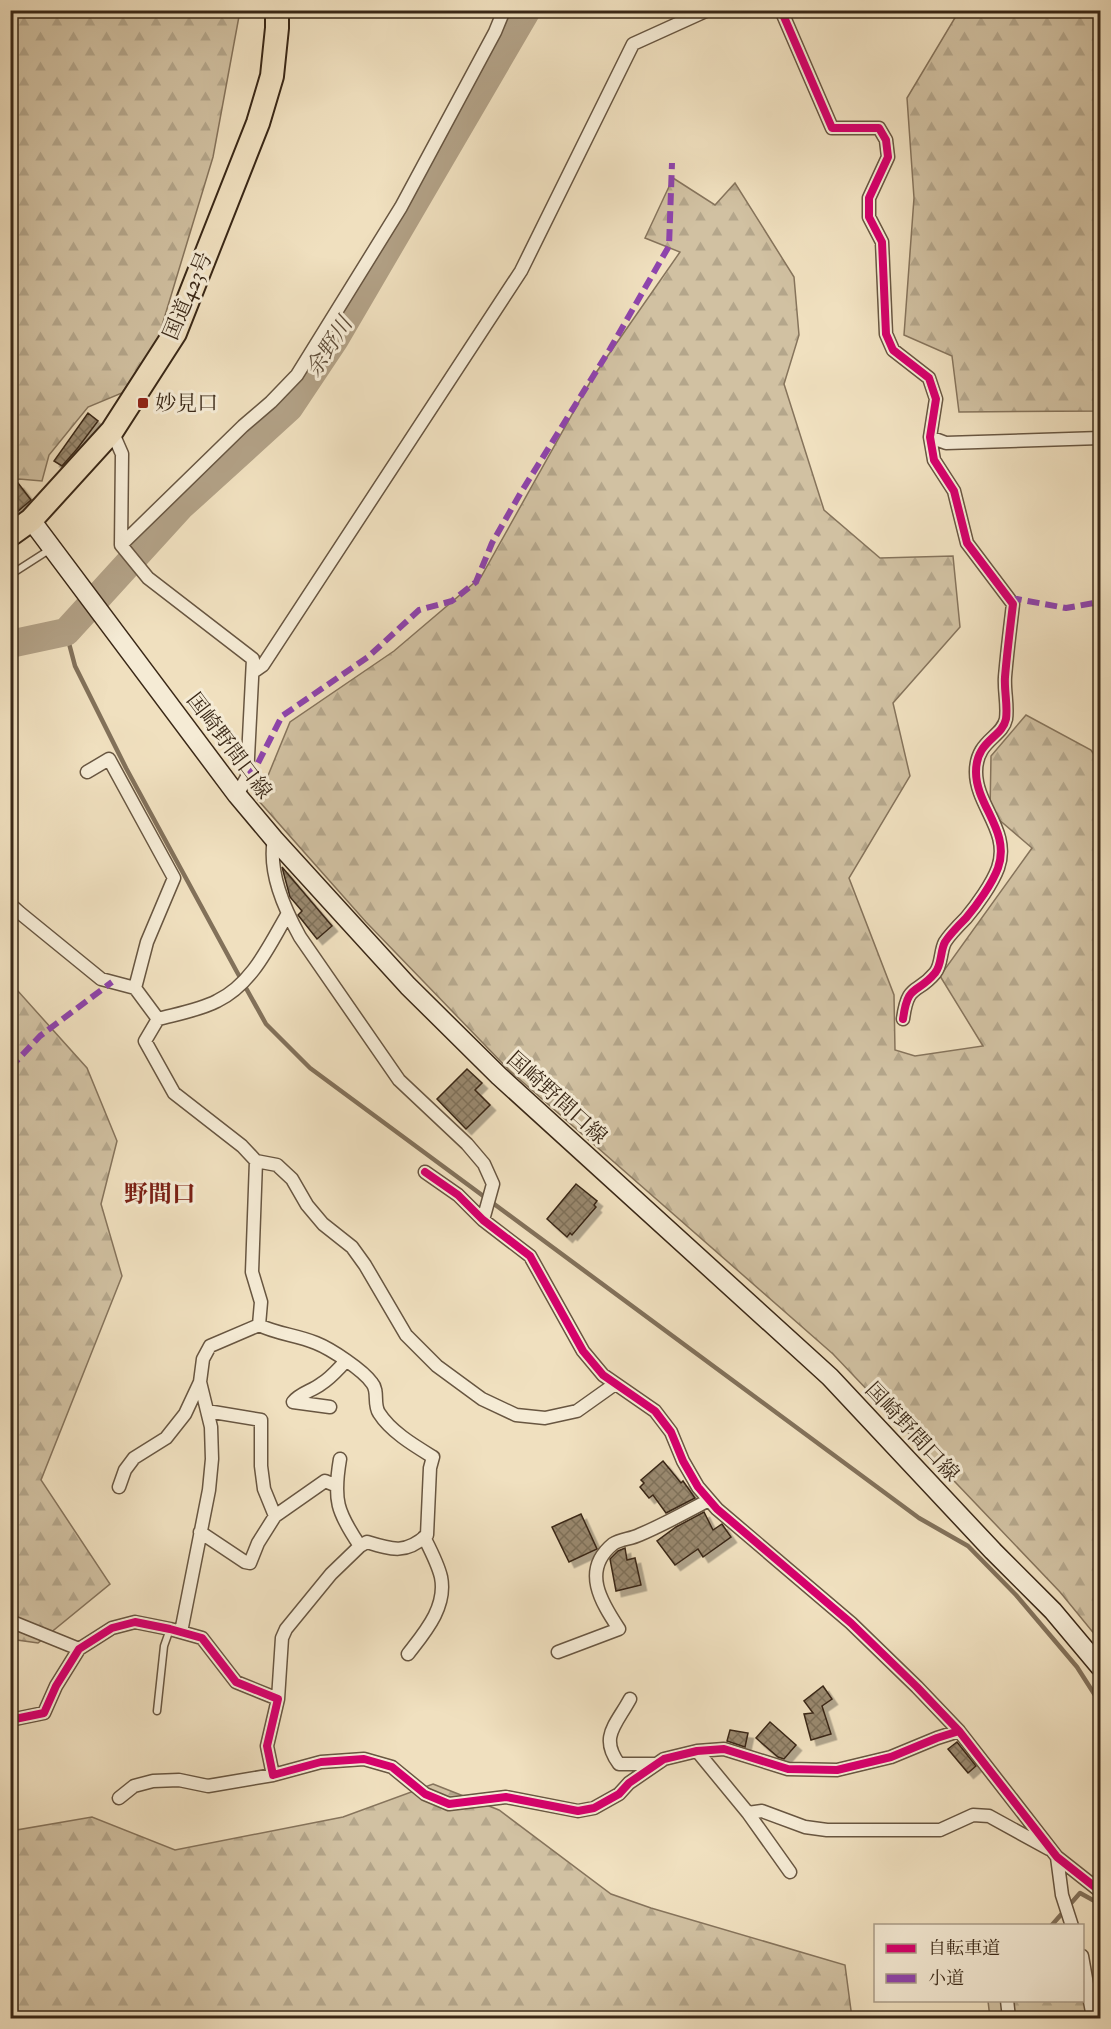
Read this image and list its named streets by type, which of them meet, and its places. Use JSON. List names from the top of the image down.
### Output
{
  "streets": {
    "highway": ["国道423号"],
    "main road": ["国崎野間口線"]
  },
  "crossings": [
    ["国道423号", "国崎野間口線"]
  ],
  "districts": ["野間口"],
  "water": ["余野川"],
  "places": {
    "transit": ["妙見口"]
  },
  "legend": ["自転車道", "小道"]
}
